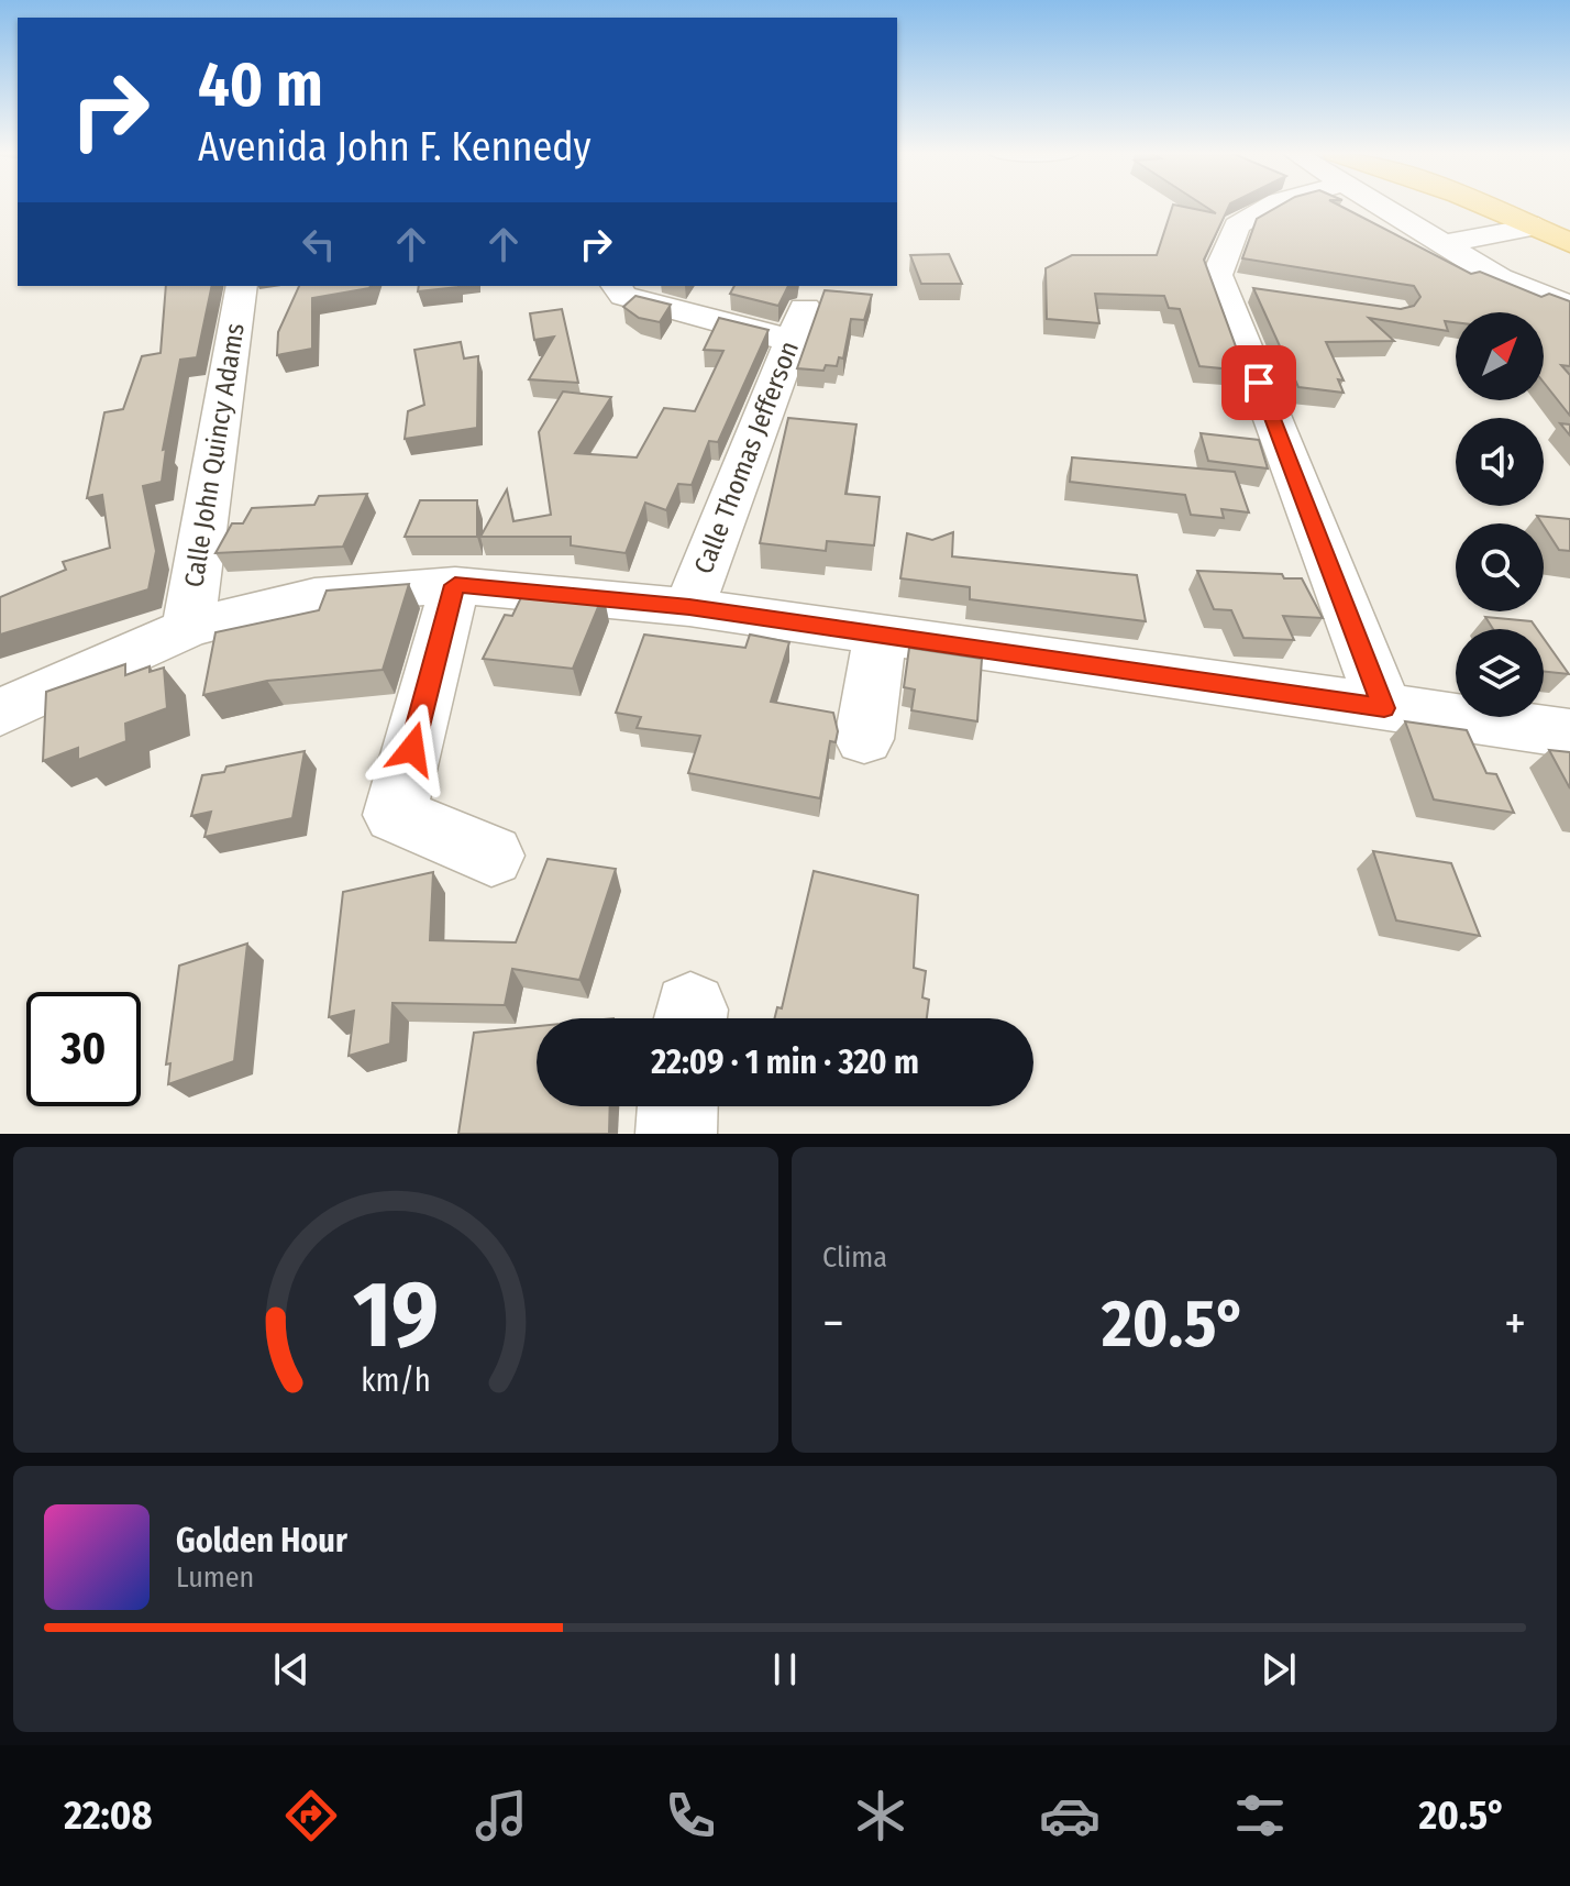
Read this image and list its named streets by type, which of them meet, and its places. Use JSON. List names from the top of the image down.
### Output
{
  "streets": {
    "street": ["Calle John Quincy Adams", "Calle Thomas Jefferson"]
  },
  "north": "top right",
  "page": {
    "turn": ["40 m", "Avenida John F. Kennedy"],
    "limit": "30",
    "trip": "22:09 · 1 min · 320 m",
    "tile": "Clima",
    "heat": ["−", "20.5°", "+"],
    "song": ["Golden Hour", "Lumen"],
    "tabs": ["22:08", "20.5°"],
    "gauge": ["19", "km/h"]
  }
}
